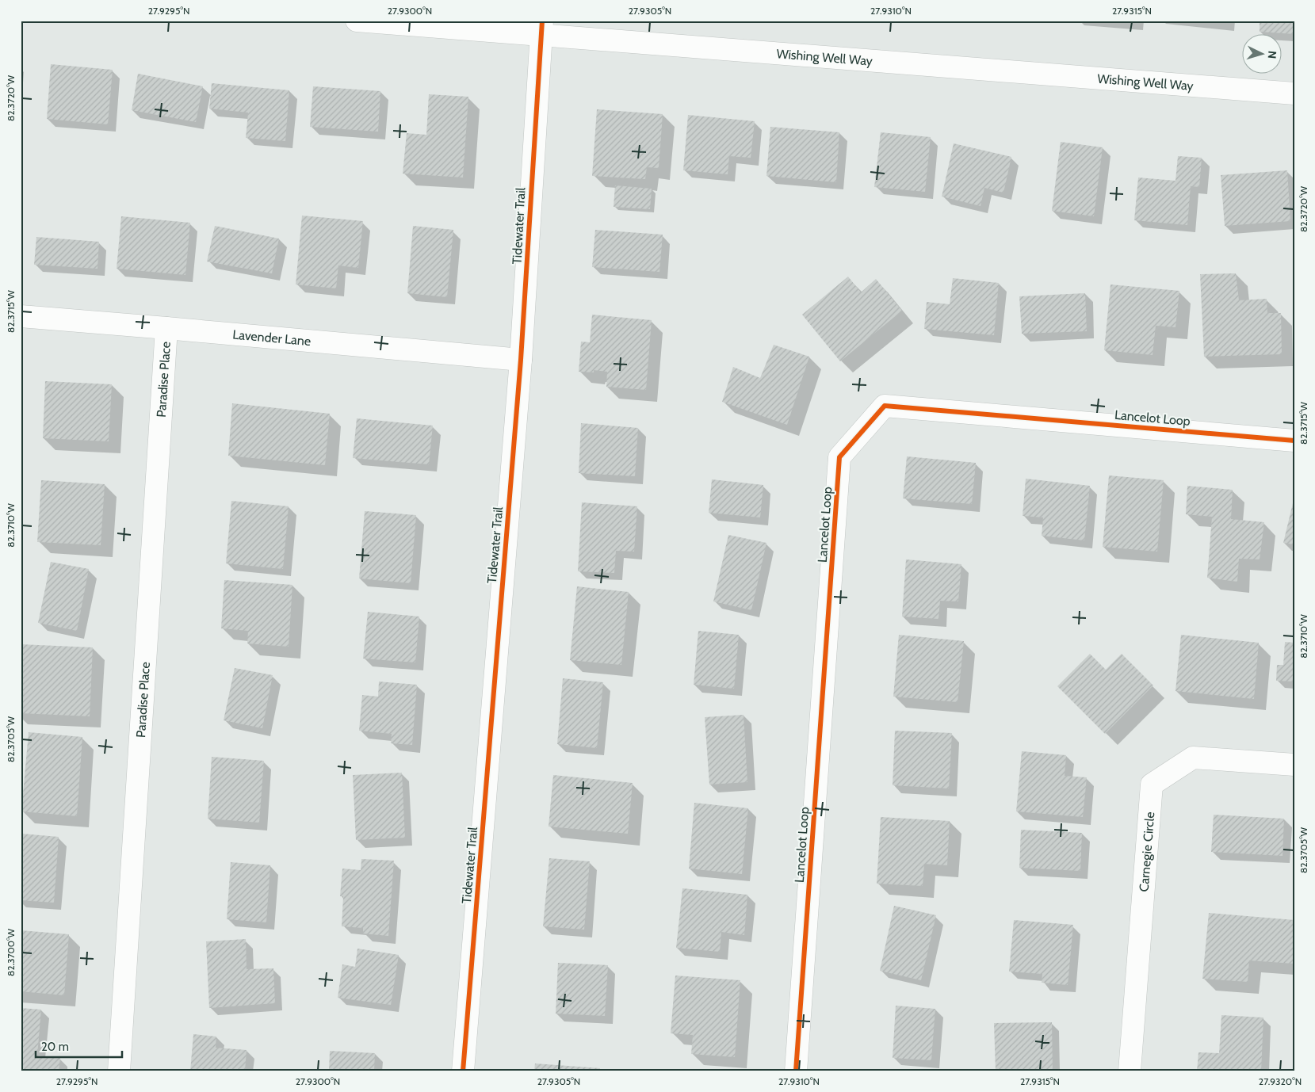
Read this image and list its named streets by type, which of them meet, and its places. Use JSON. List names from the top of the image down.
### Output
{
  "streets": {
    "street": [
      "Wishing Well Way",
      "Tidewater Trail",
      "Lavender Lane",
      "Paradise Place",
      "Lancelot Loop",
      "Carnegie Circle"
    ]
  },
  "crossings": [
    ["Wishing Well Way", "Tidewater Trail"],
    ["Tidewater Trail", "Lavender Lane"],
    ["Lavender Lane", "Paradise Place"]
  ],
  "scale_bar": "20 m",
  "north": "right",
  "coordinates": [
    "27.9295°N",
    "27.9300°N",
    "27.9305°N",
    "27.9310°N",
    "27.9315°N",
    "82.3720°W",
    "82.3715°W",
    "82.3710°W",
    "82.3705°W",
    "82.3700°W",
    "27.9320°N"
  ]
}
